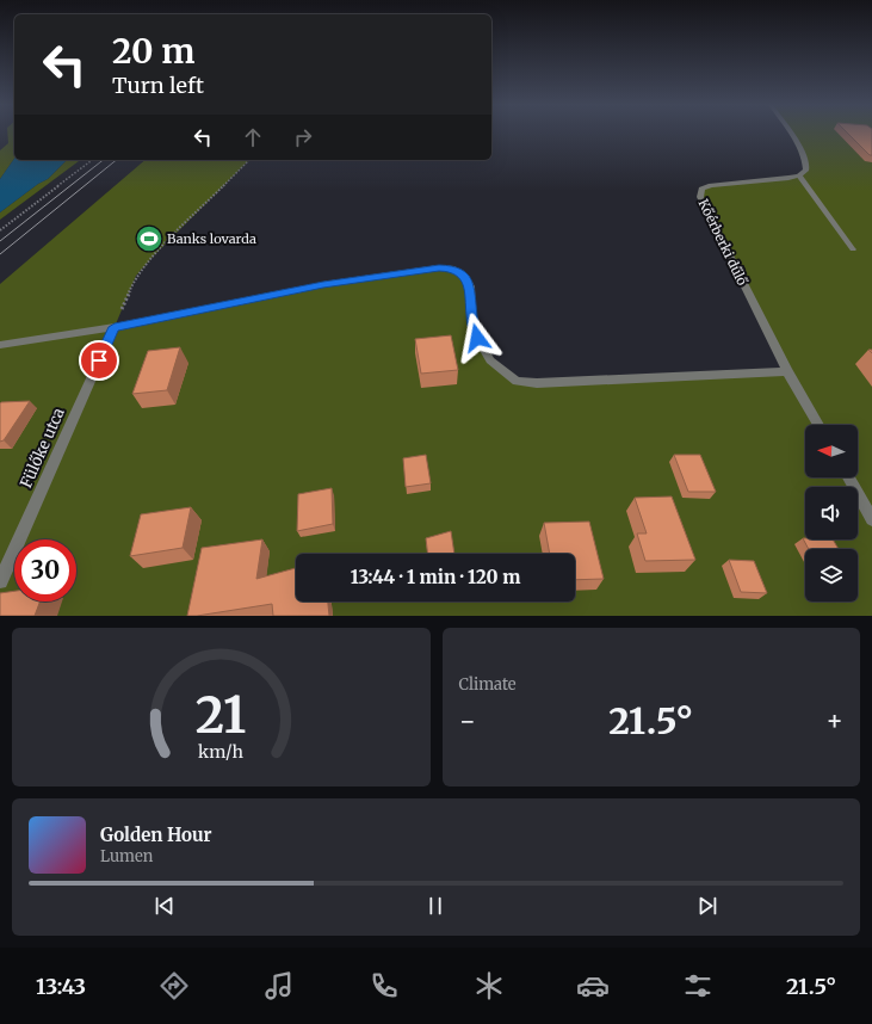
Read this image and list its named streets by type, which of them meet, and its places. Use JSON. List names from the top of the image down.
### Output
{
  "streets": {
    "street": ["Kőérberki dűlő", "Fülőke utca"]
  },
  "places": {
    "sports": ["Banks lovarda"]
  },
  "north": "left",
  "page": {
    "turn": ["20 m", "Turn left"],
    "limit": "30",
    "trip": "13:44 · 1 min · 120 m",
    "tile": "Climate",
    "heat": ["−", "21.5°", "+"],
    "song": ["Golden Hour", "Lumen"],
    "tabs": ["13:43", "21.5°"],
    "gauge": ["21", "km/h"]
  }
}
